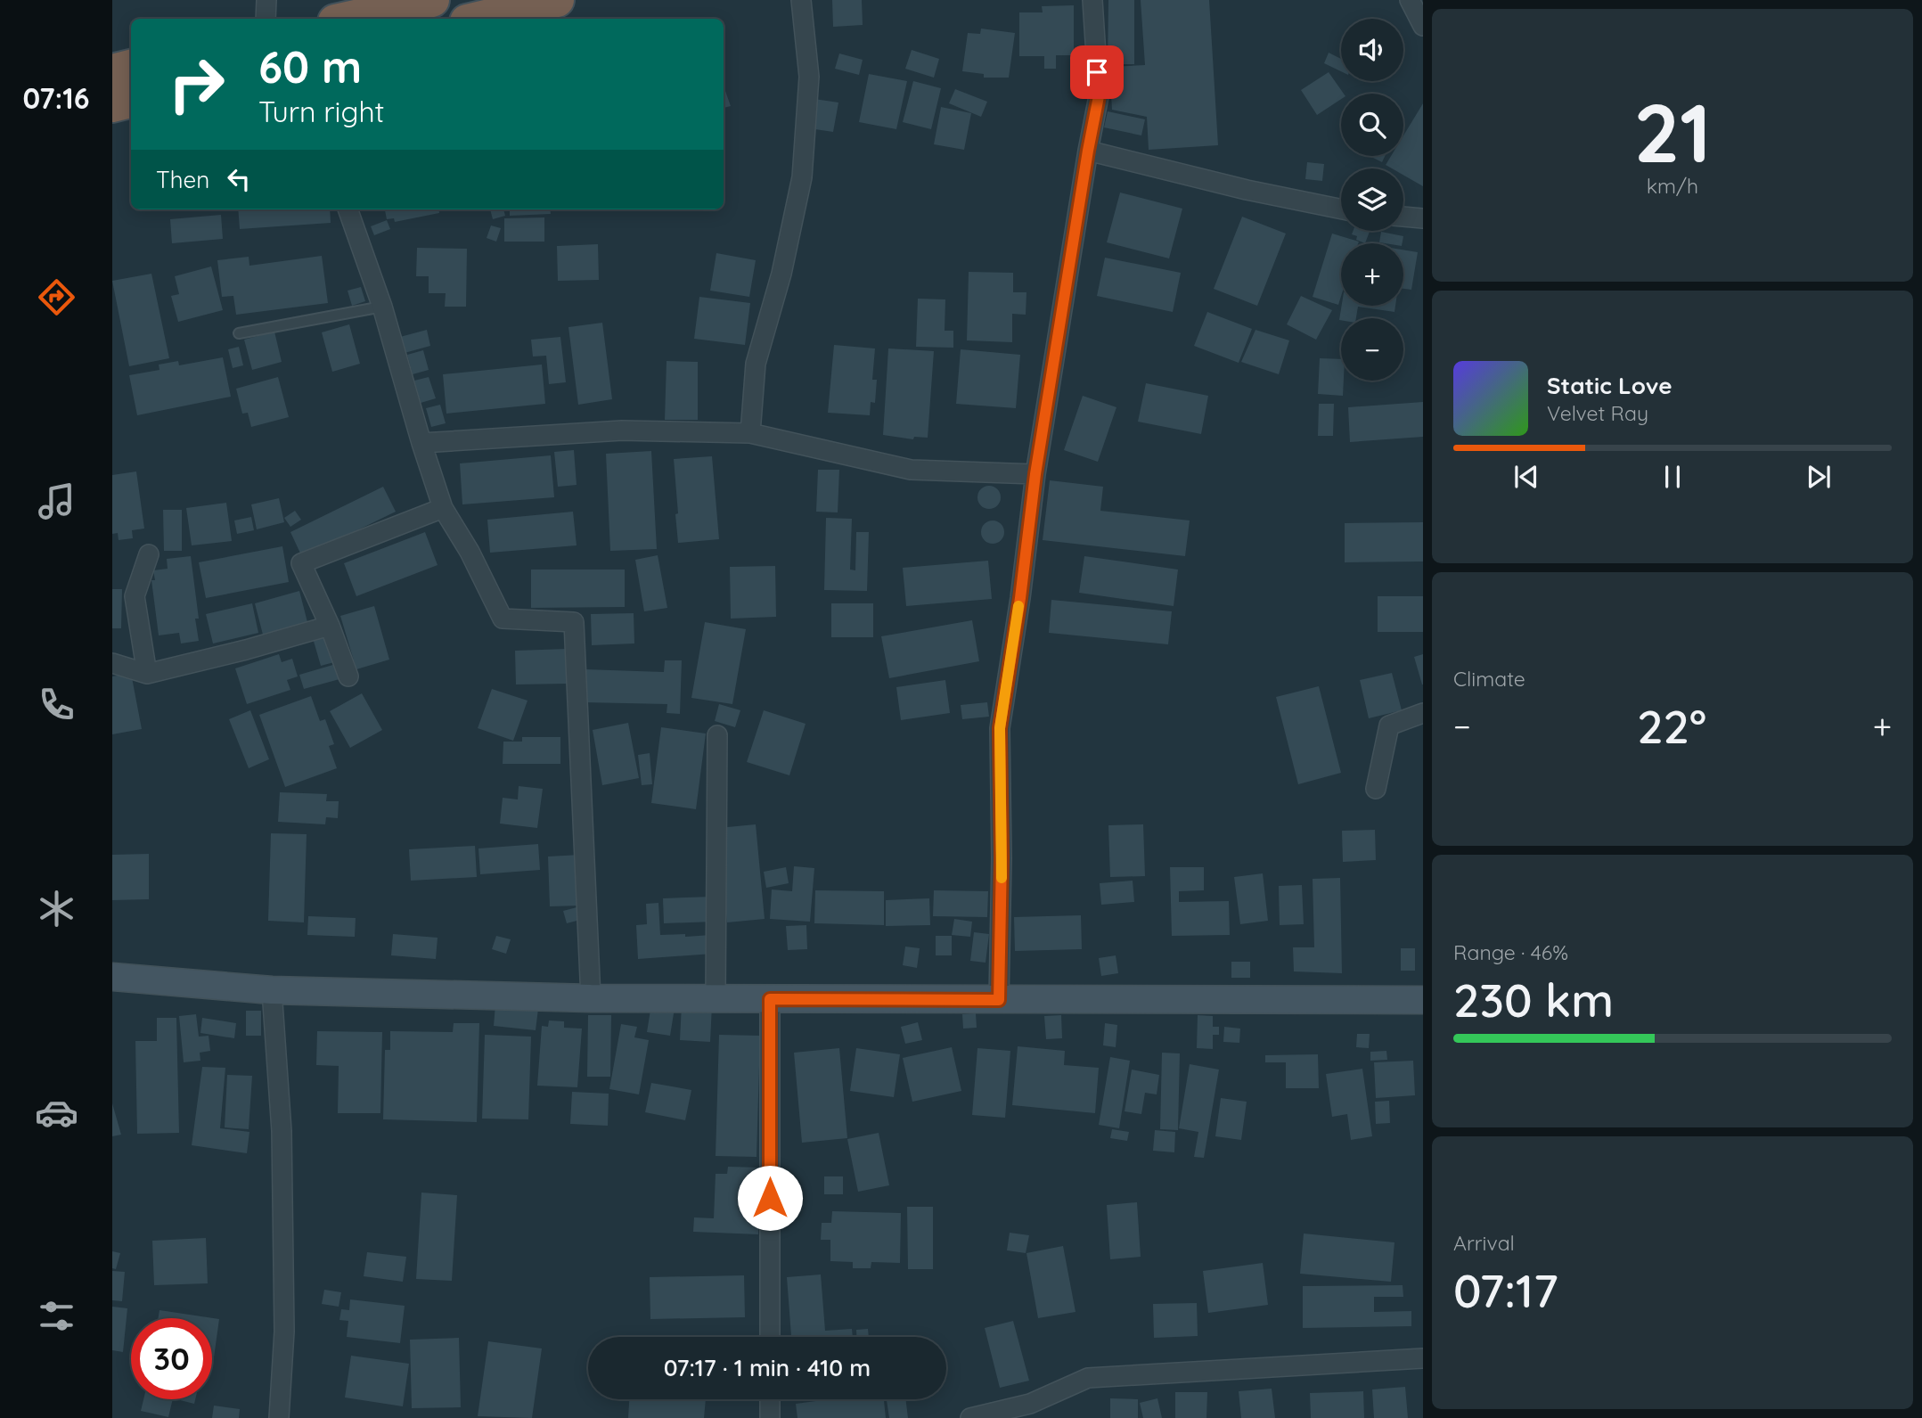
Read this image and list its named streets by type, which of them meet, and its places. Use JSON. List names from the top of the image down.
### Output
{
  "page": {
    "tabs": "07:16",
    "tile": [
      ["21", "km/h"],
      "Climate",
      ["Range · 46%", "230 km"],
      ["Arrival", "07:17"]
    ],
    "map_buttons": ["+", "−"],
    "turn": ["60 m", "Turn right"],
    "then": "Then",
    "song": ["Static Love", "Velvet Ray"],
    "heat": ["−", "22°", "+"],
    "limit": "30",
    "trip": "07:17 · 1 min · 410 m"
  }
}
